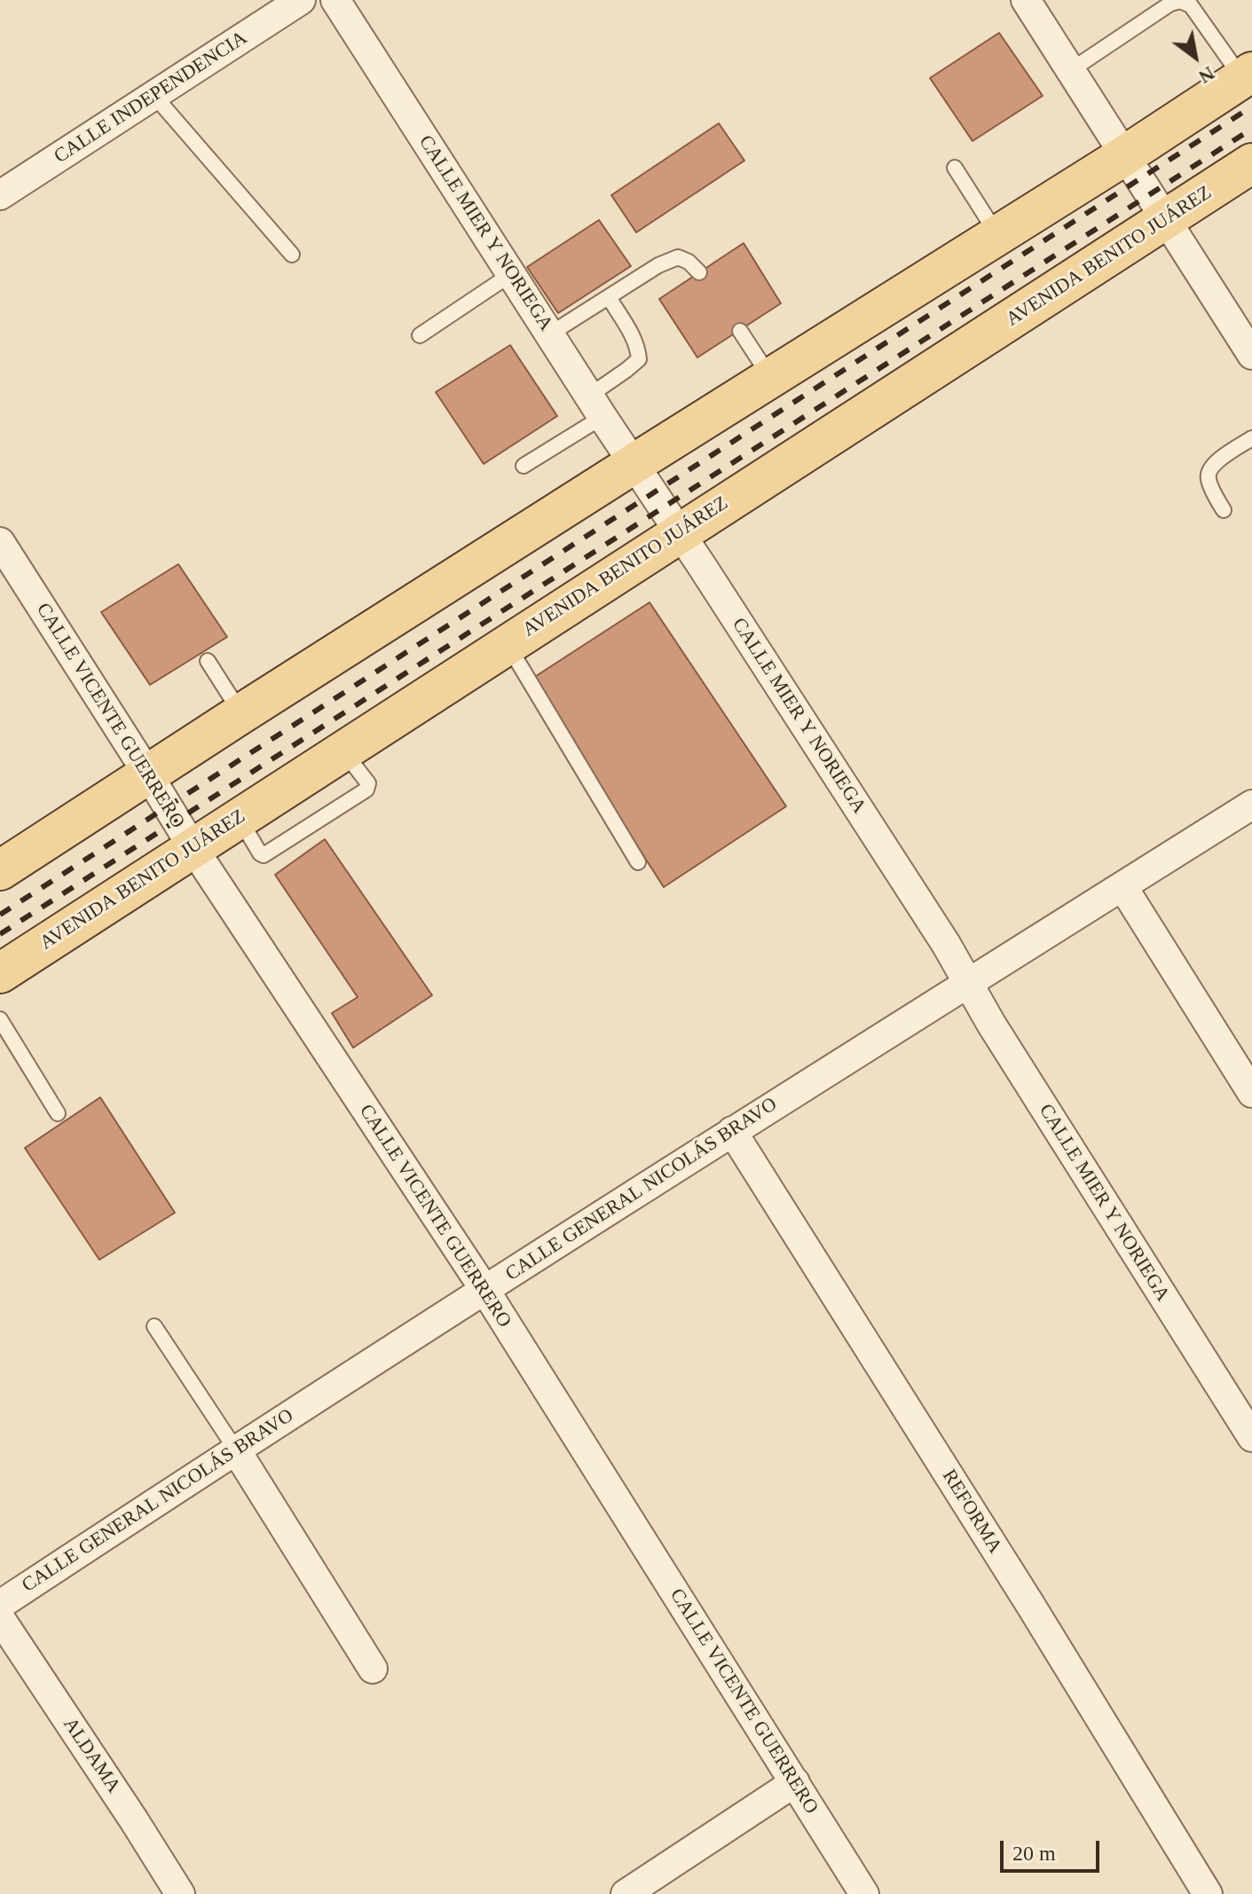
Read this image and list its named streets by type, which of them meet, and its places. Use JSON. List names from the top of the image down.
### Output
{
  "streets": {
    "main road": ["AVENIDA BENITO JUÁREZ"],
    "street": [
      "CALLE INDEPENDENCIA",
      "CALLE MIER Y NORIEGA",
      "CALLE VICENTE GUERRERO",
      "CALLE GENERAL NICOLÁS BRAVO",
      "REFORMA",
      "ALDAMA"
    ]
  },
  "crossings": [
    ["CALLE MIER Y NORIEGA", "AVENIDA BENITO JUÁREZ"],
    ["CALLE MIER Y NORIEGA", "CALLE GENERAL NICOLÁS BRAVO"],
    ["AVENIDA BENITO JUÁREZ", "CALLE VICENTE GUERRERO"],
    ["CALLE VICENTE GUERRERO", "CALLE GENERAL NICOLÁS BRAVO"],
    ["CALLE GENERAL NICOLÁS BRAVO", "REFORMA"]
  ],
  "scale_bar": "20 m",
  "north": "bottom right"
}
